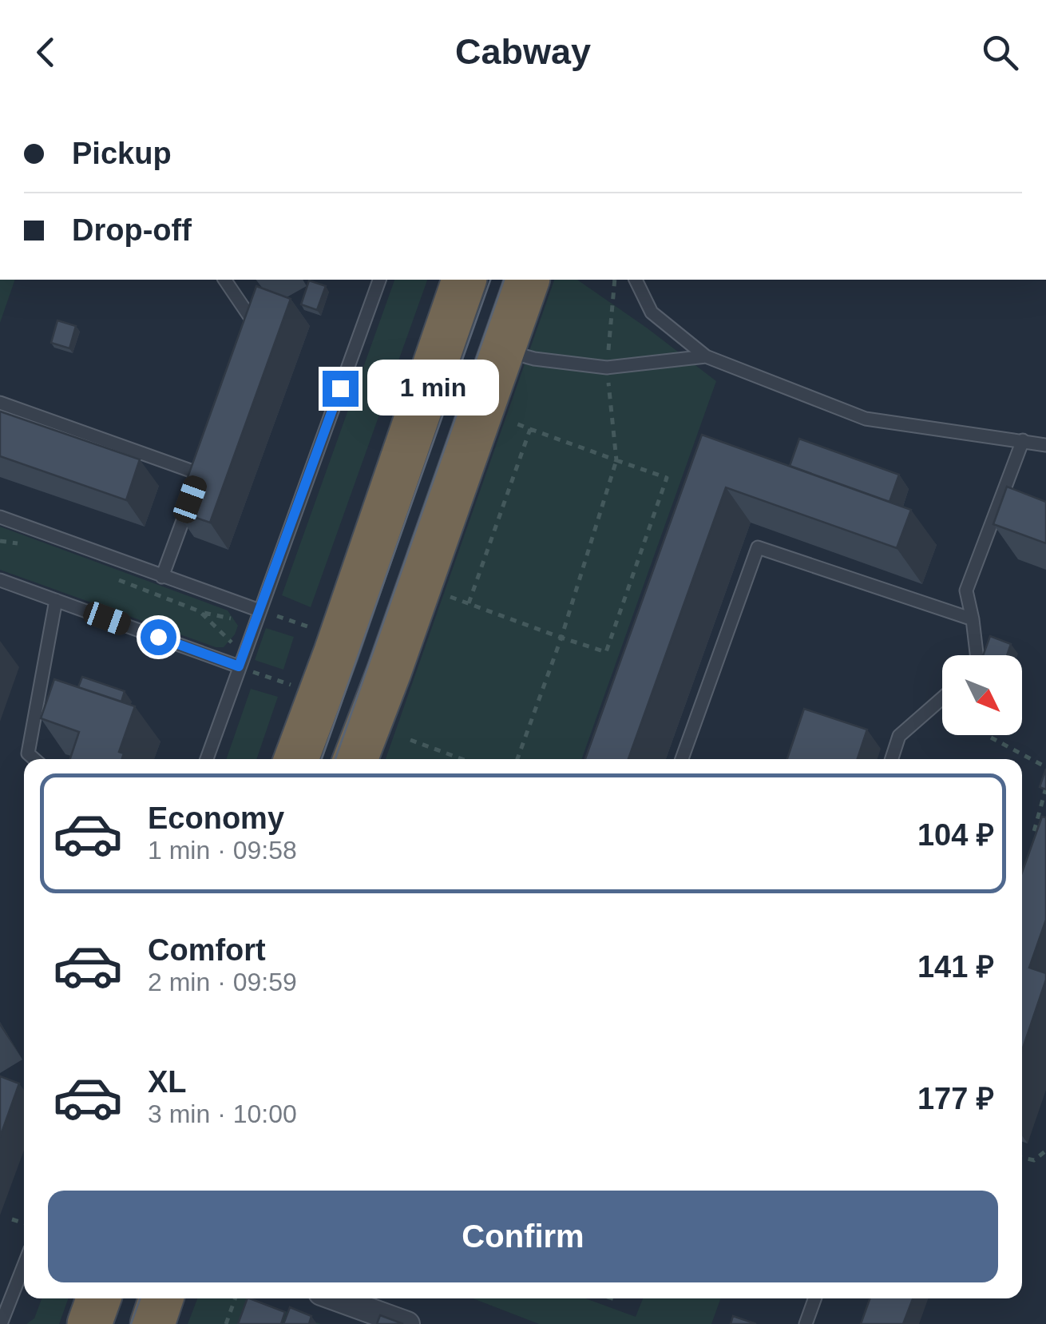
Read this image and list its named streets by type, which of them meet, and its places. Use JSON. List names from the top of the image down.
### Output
{
  "north": "bottom right",
  "page": {
    "header": "Cabway",
    "banner": ["Pickup", "Drop-off"],
    "bubble": "1 min",
    "list": [
      {
        "name": "Economy",
        "note": "1 min · 09:58",
        "value": "104 ₽"
      },
      {
        "name": "Comfort",
        "note": "2 min · 09:59",
        "value": "141 ₽"
      },
      {
        "name": "XL",
        "note": "3 min · 10:00",
        "value": "177 ₽"
      }
    ],
    "buttons": "Confirm"
  }
}
